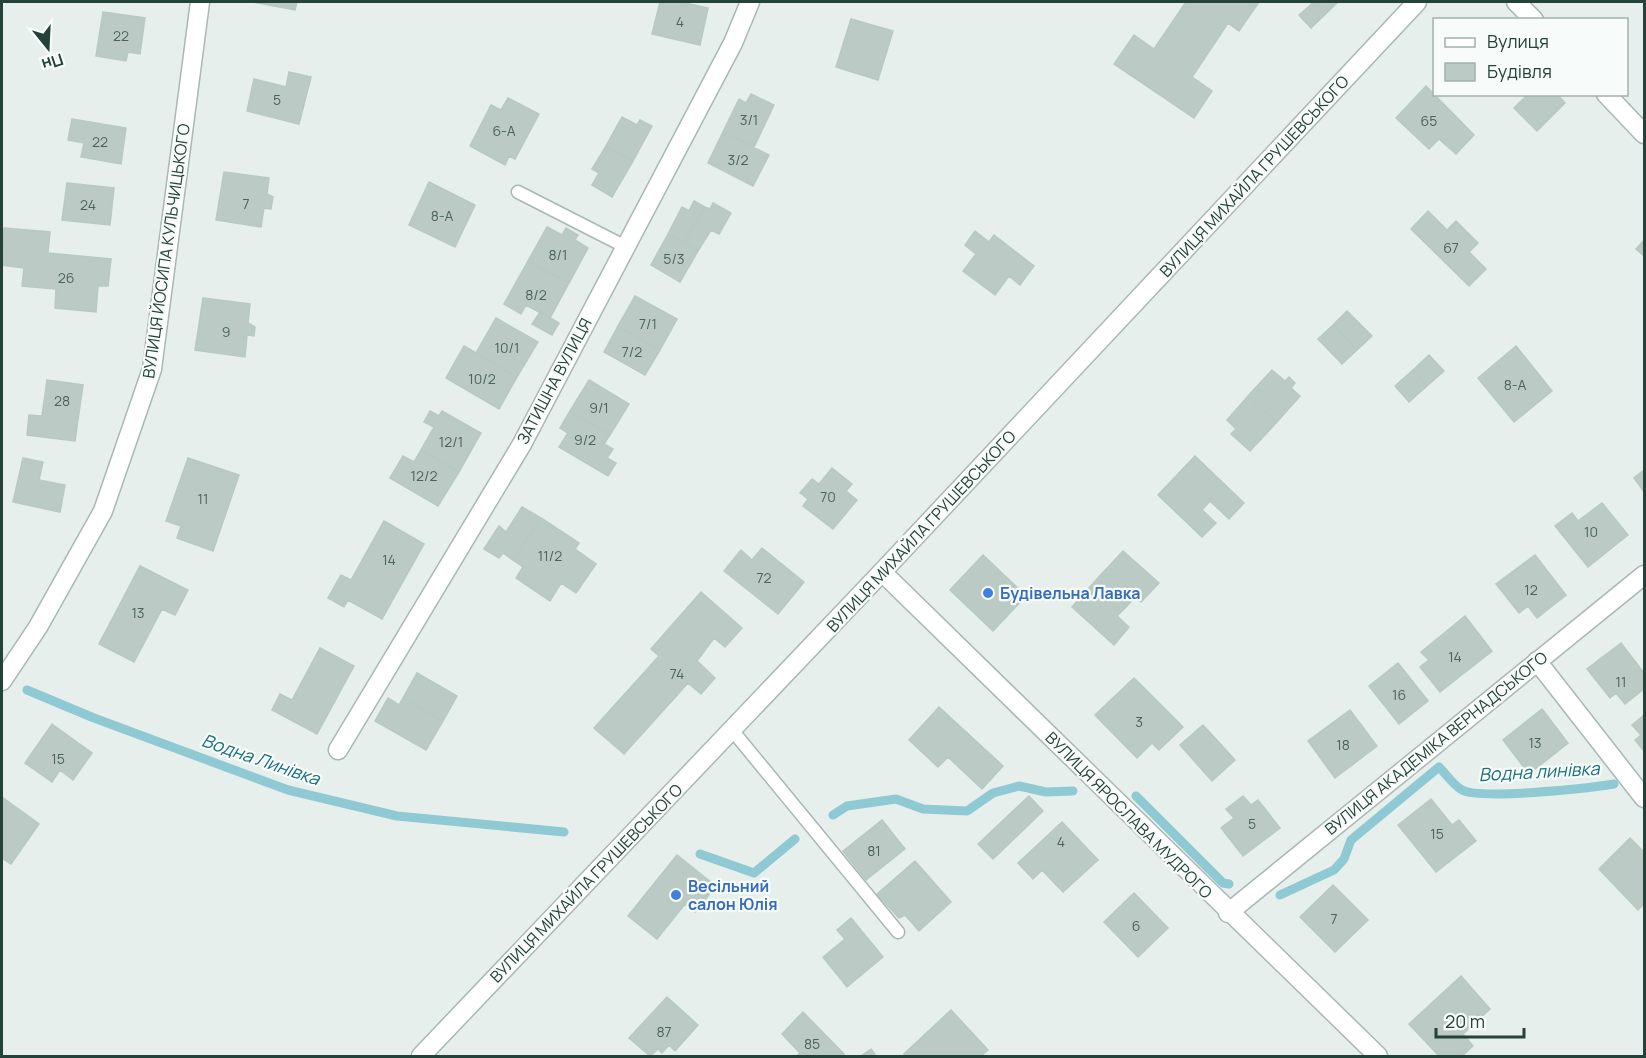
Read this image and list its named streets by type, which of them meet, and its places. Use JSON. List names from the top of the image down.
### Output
{
  "streets": {
    "street": [
      "ВУЛИЦЯ МИХАЙЛА ГРУШЕВСЬКОГО",
      "ВУЛИЦЯ ЙОСИПА КУЛЬЧИЦЬКОГО",
      "ЗАТИШНА ВУЛИЦЯ",
      "ВУЛИЦЯ АКАДЕМІКА ВЕРНАДСЬКОГО",
      "ВУЛИЦЯ ЯРОСЛАВА МУДРОГО"
    ]
  },
  "crossings": [
    ["ВУЛИЦЯ МИХАЙЛА ГРУШЕВСЬКОГО", "ВУЛИЦЯ ЯРОСЛАВА МУДРОГО"],
    ["ВУЛИЦЯ АКАДЕМІКА ВЕРНАДСЬКОГО", "ВУЛИЦЯ ЯРОСЛАВА МУДРОГО"]
  ],
  "water": ["Водна Линівка", "Водна линівка"],
  "places": ["Будівельна Лавка", "Весільний салон Юлія"],
  "house_numbers": [
    "4",
    "22",
    "5",
    "3/1",
    "65",
    "6-А",
    "22",
    "3/2",
    "7",
    "24",
    "8-А",
    "67",
    "8/1",
    "5/3",
    "26",
    "8/2",
    "7/1",
    "9",
    "10/1",
    "7/2",
    "10/2",
    "8-А",
    "28",
    "9/1",
    "9/2",
    "12/1",
    "12/2",
    "70",
    "11",
    "10",
    "11/2",
    "14",
    "72",
    "12",
    "13",
    "14",
    "74",
    "11",
    "16",
    "3",
    "13",
    "18",
    "15",
    "5",
    "15",
    "4",
    "81",
    "7",
    "6",
    "87",
    "85"
  ],
  "legend": ["Вулиця", "Будівля"],
  "scale_bar": "20 m",
  "north": "bottom"
}
